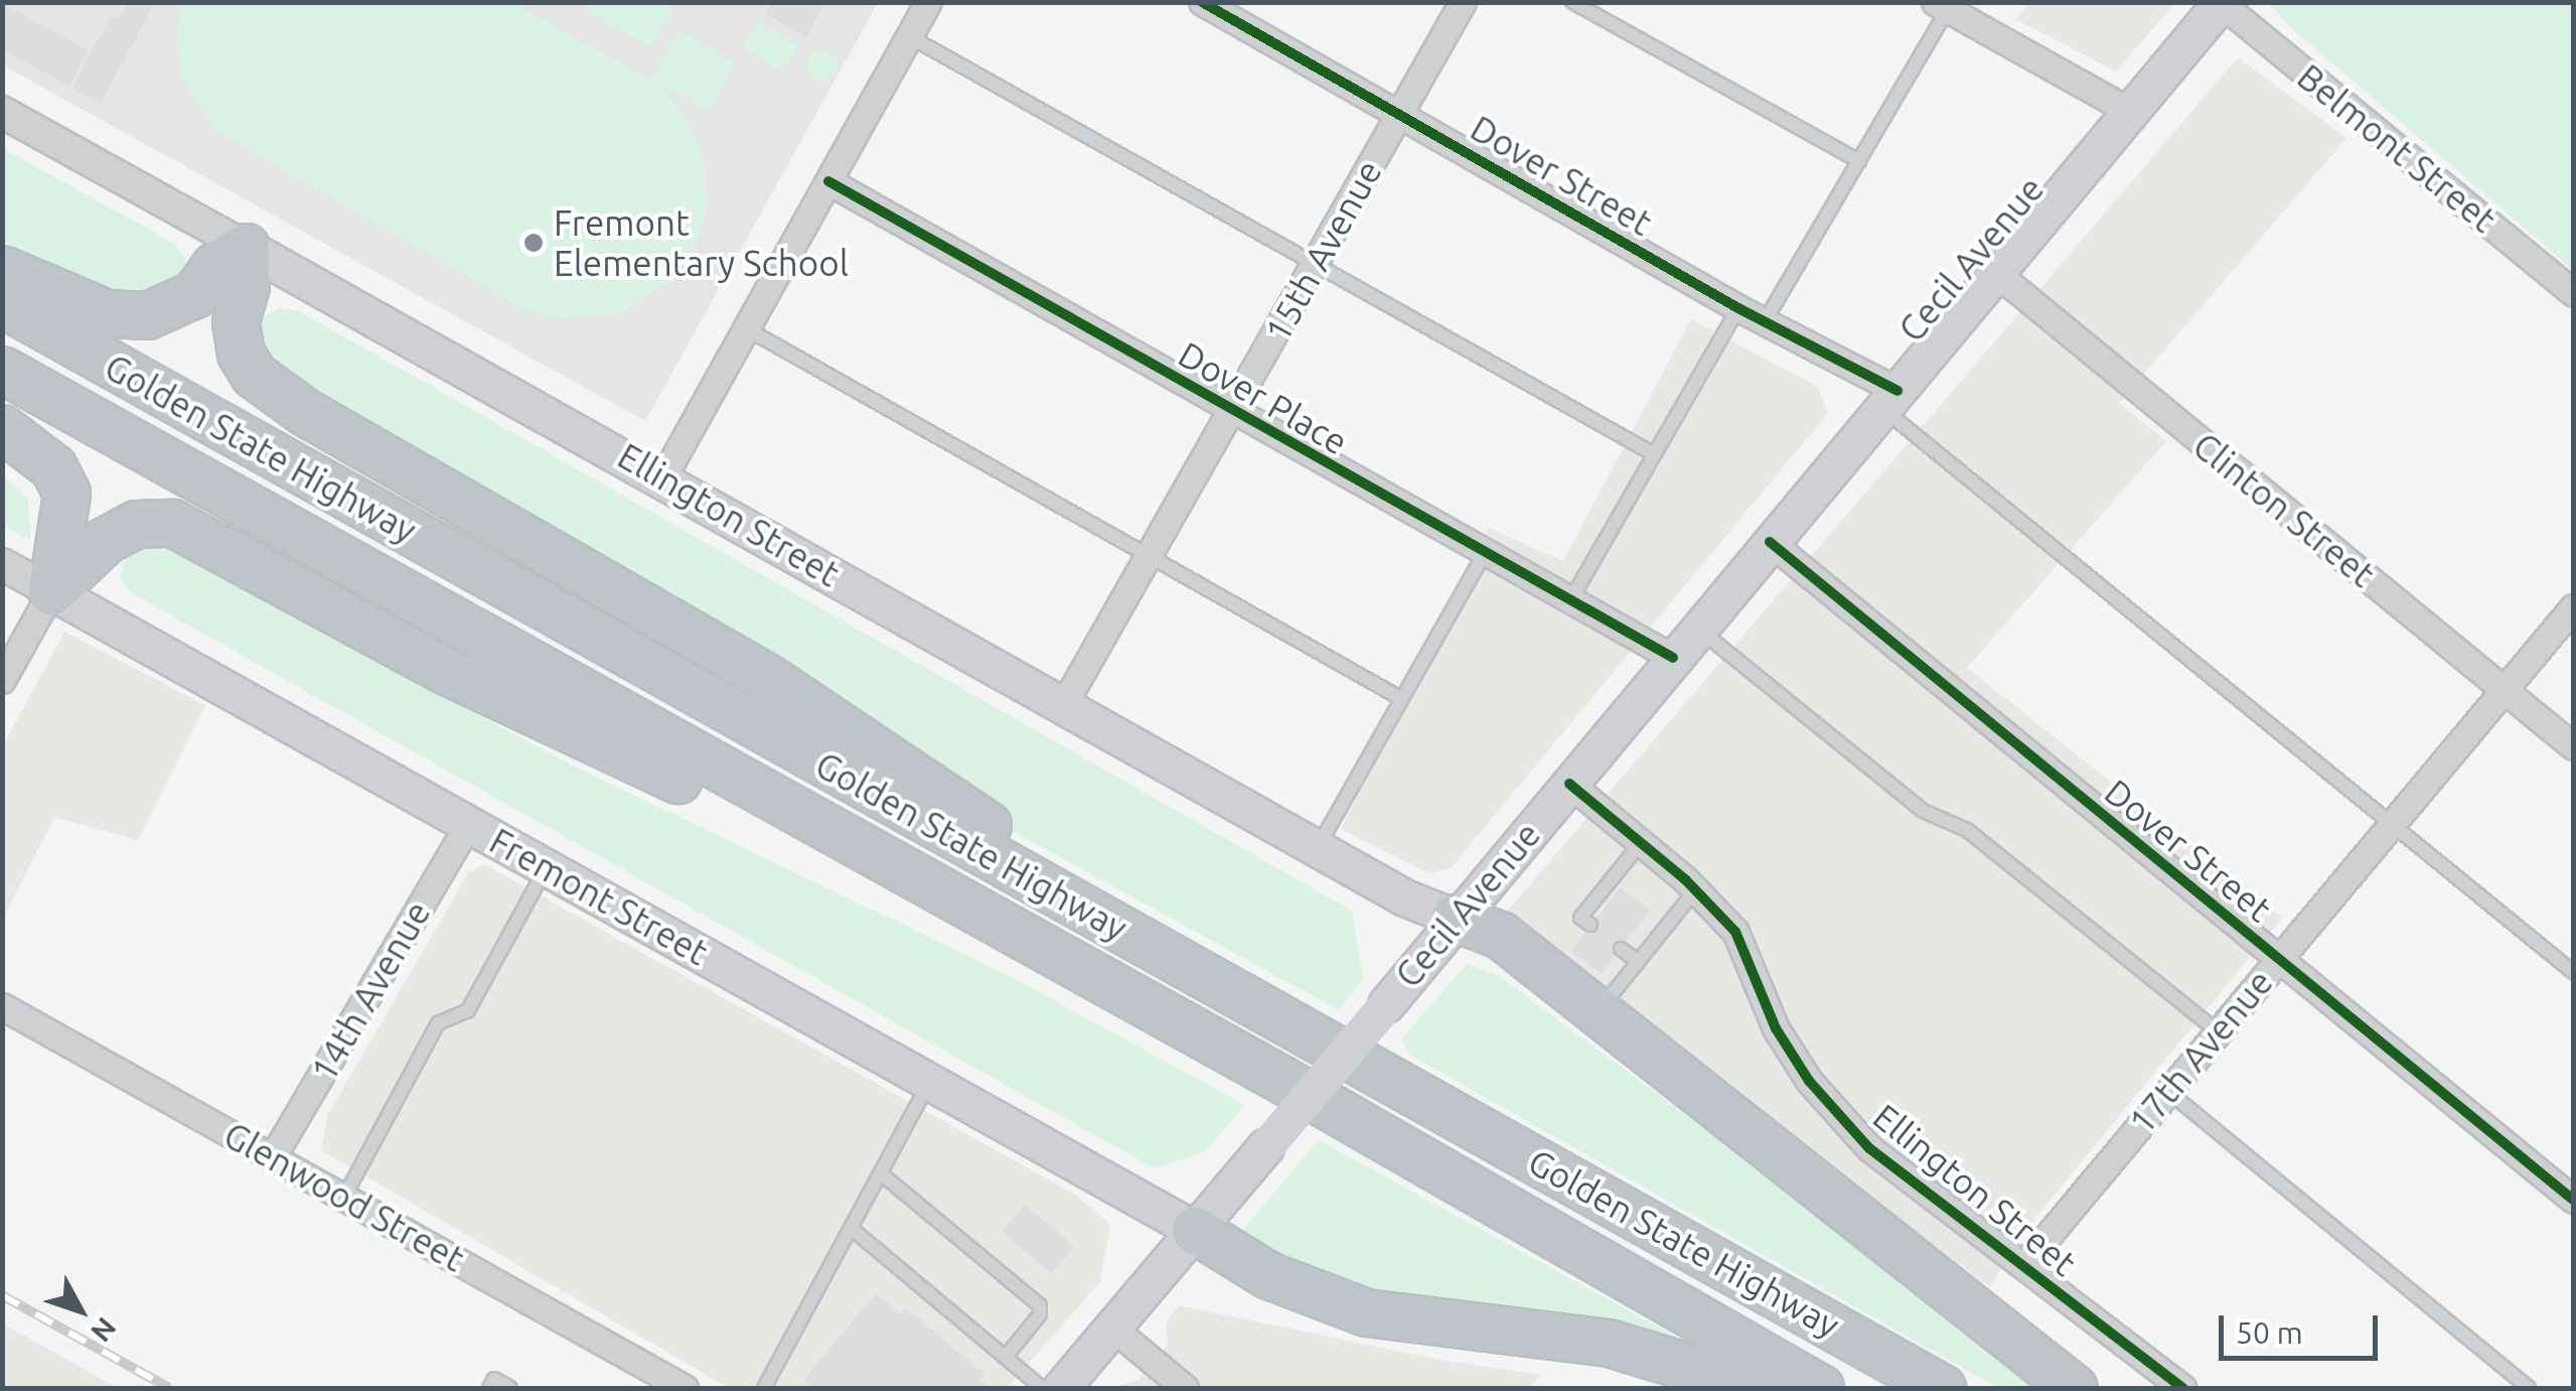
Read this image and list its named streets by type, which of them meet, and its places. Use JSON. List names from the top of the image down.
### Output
{
  "streets": {
    "highway": ["Golden State Highway"],
    "main road": ["Cecil Avenue", "Ellington Street", "Fremont Street"],
    "street": [
      "Belmont Street",
      "Dover Street",
      "15th Avenue",
      "Dover Place",
      "Clinton Street",
      "14th Avenue",
      "17th Avenue",
      "Glenwood Street"
    ]
  },
  "crossings": [
    ["Belmont Street", "Cecil Avenue"],
    ["Dover Street", "15th Avenue"],
    ["Dover Street", "Cecil Avenue"],
    ["Dover Street", "17th Avenue"],
    ["15th Avenue", "Dover Place"],
    ["15th Avenue", "Ellington Street"],
    ["Cecil Avenue", "Dover Place"],
    ["Cecil Avenue", "Clinton Street"],
    ["Cecil Avenue", "Ellington Street"],
    ["Cecil Avenue", "Fremont Street"],
    ["Clinton Street", "17th Avenue"],
    ["Ellington Street", "17th Avenue"],
    ["Fremont Street", "14th Avenue"],
    ["14th Avenue", "Glenwood Street"]
  ],
  "places": ["Fremont Elementary School"],
  "scale_bar": "50 m",
  "north": "bottom right"
}
